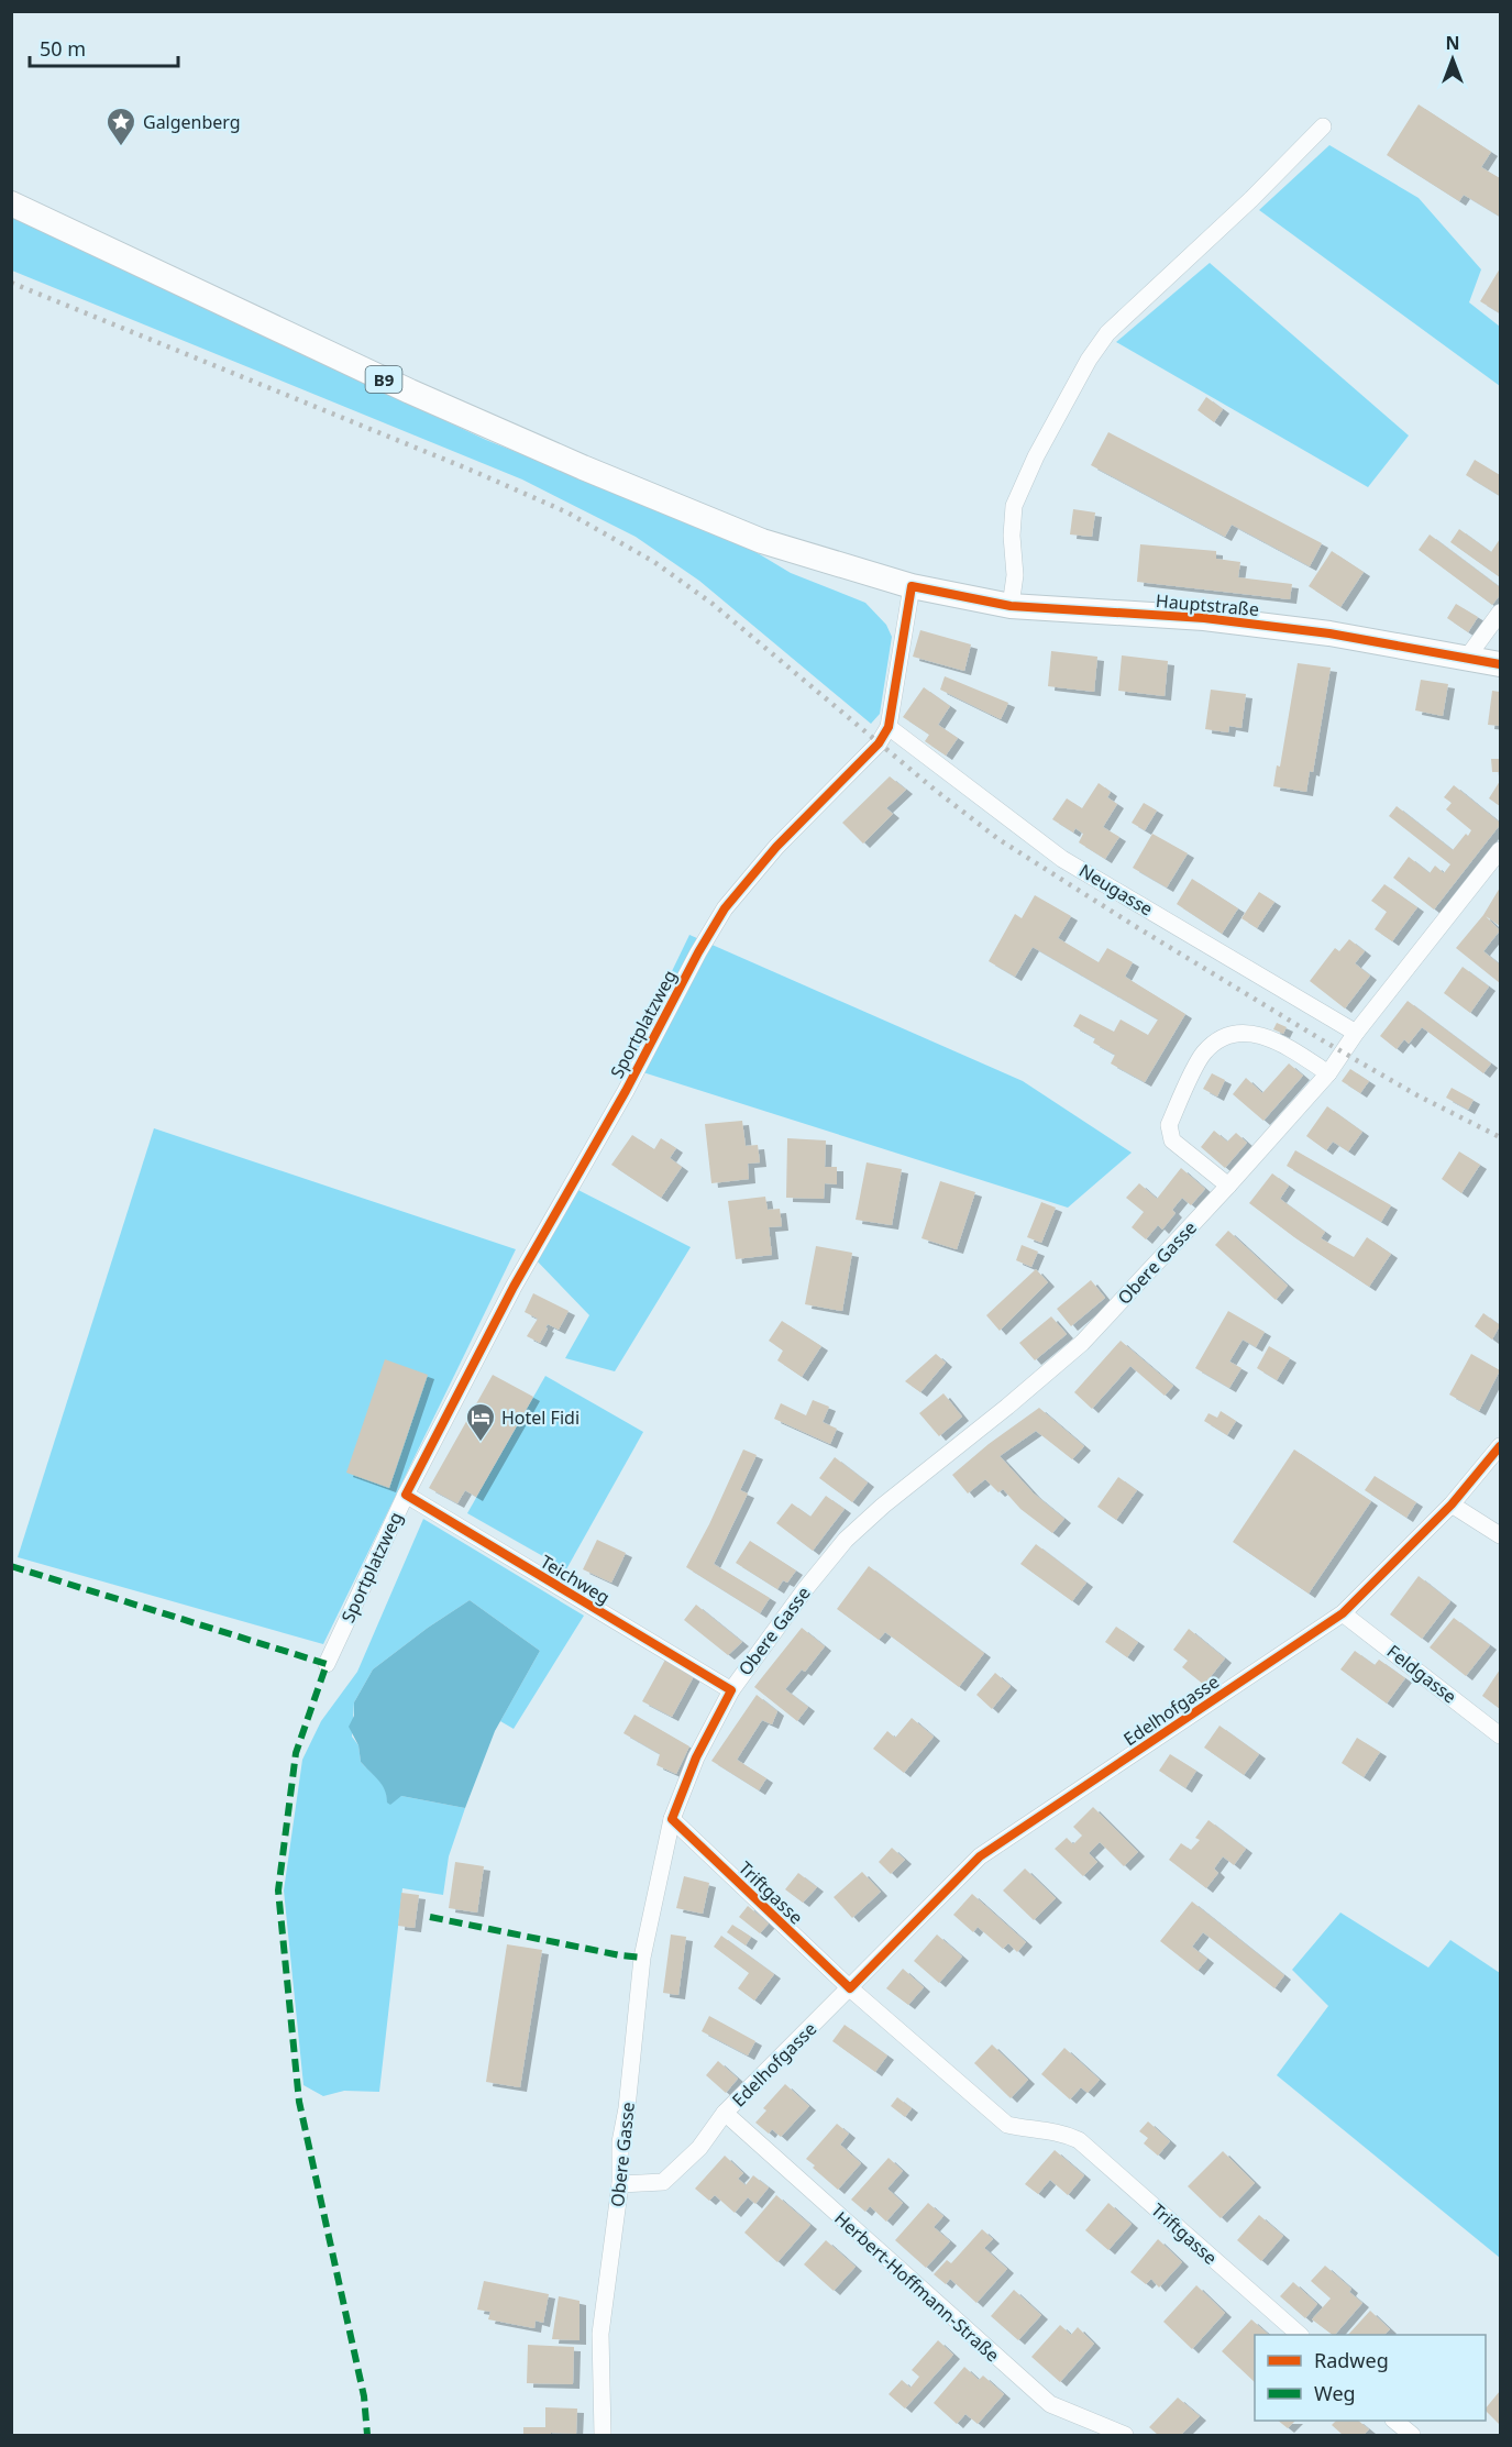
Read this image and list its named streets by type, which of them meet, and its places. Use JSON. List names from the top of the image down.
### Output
{
  "streets": {
    "main road": ["B9", "Hauptstraße"],
    "street": [
      "Neugasse",
      "Sportplatzweg",
      "Obere Gasse",
      "Teichweg",
      "Feldgasse",
      "Edelhofgasse",
      "Triftgasse",
      "Herbert-Hoffmann-Straße"
    ]
  },
  "crossings": [
    ["B9", "Hauptstraße"],
    ["B9", "Sportplatzweg"],
    ["Hauptstraße", "Sportplatzweg"],
    ["Neugasse", "Sportplatzweg"],
    ["Neugasse", "Obere Gasse"],
    ["Sportplatzweg", "Teichweg"],
    ["Obere Gasse", "Teichweg"],
    ["Obere Gasse", "Edelhofgasse"],
    ["Obere Gasse", "Triftgasse"],
    ["Feldgasse", "Edelhofgasse"],
    ["Edelhofgasse", "Triftgasse"],
    ["Edelhofgasse", "Herbert-Hoffmann-Straße"]
  ],
  "places": {
    "place": ["Galgenberg"],
    "hotel": ["Hotel Fidi"]
  },
  "legend": ["Radweg", "Weg"],
  "scale_bar": "50 m",
  "north": "top"
}
